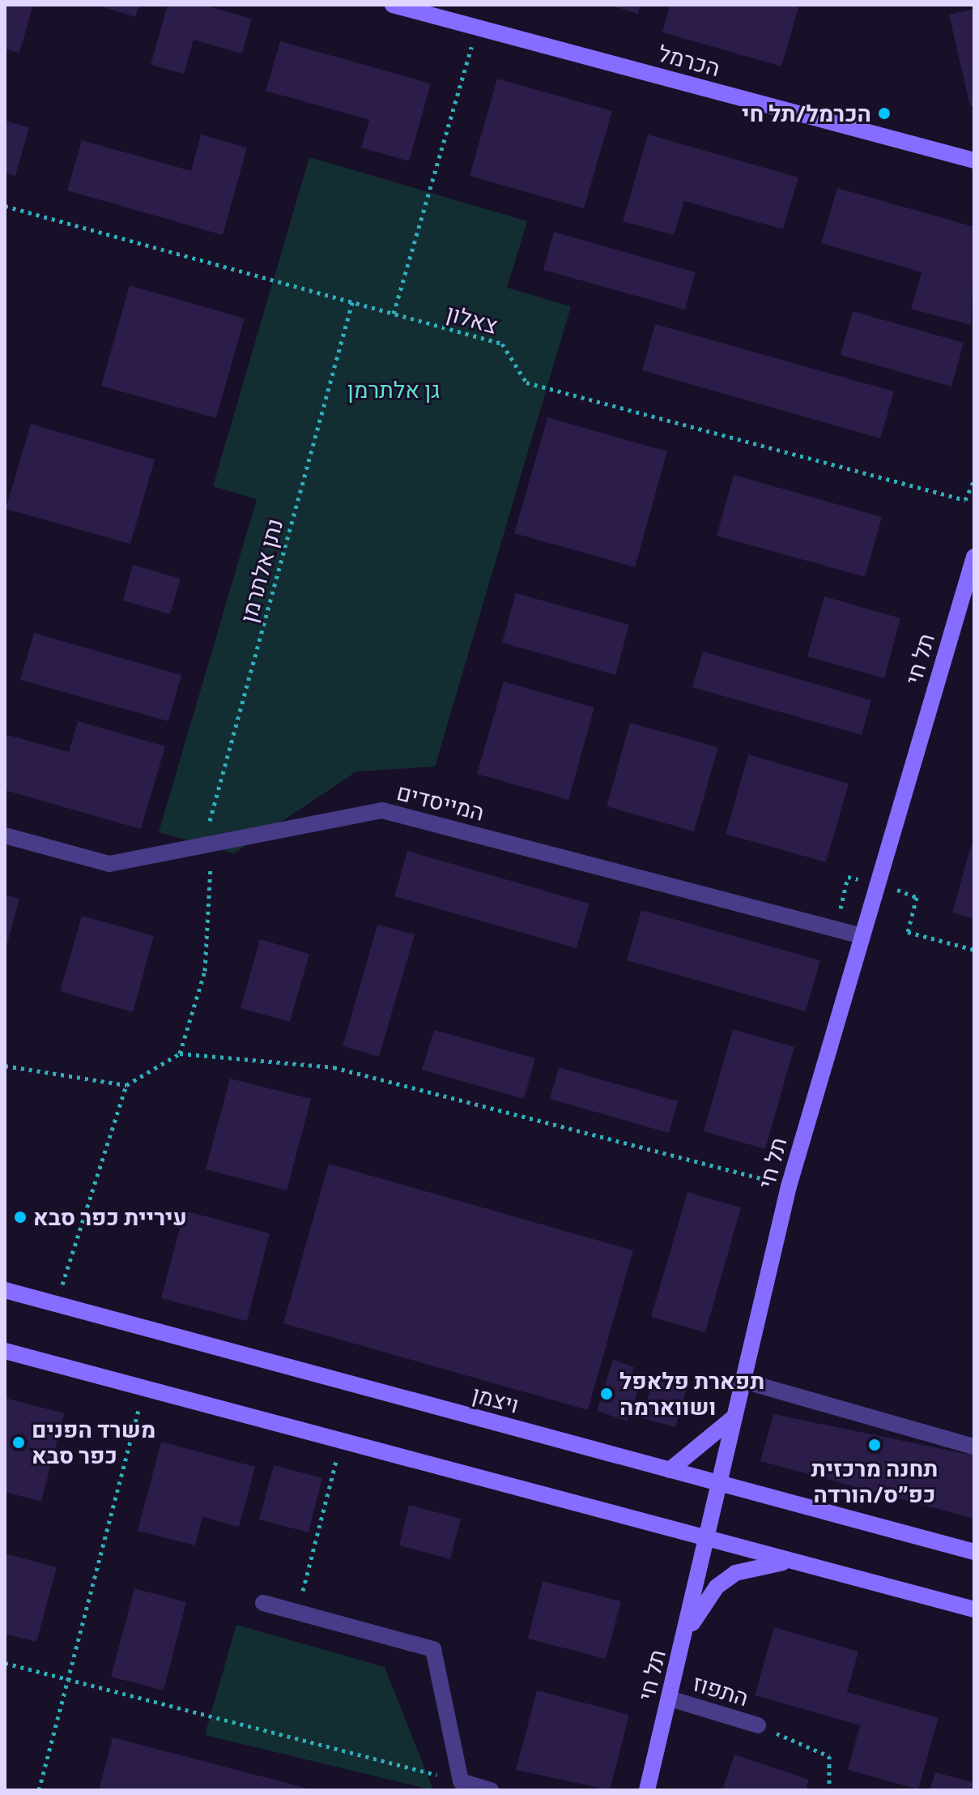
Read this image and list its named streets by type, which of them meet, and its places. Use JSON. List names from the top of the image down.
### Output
{
  "streets": {
    "main road": ["הכרמל", "תל חי", "ויצמן"],
    "street": ["המייסדים", "התפוז"],
    "path": ["צאלון", "נתן אלתרמן"]
  },
  "crossings": [
    ["צאלון", "נתן אלתרמן"],
    ["נתן אלתרמן", "המייסדים"],
    ["תל חי", "המייסדים"],
    ["תל חי", "ויצמן"],
    ["תל חי", "התפוז"]
  ],
  "parks": ["גן אלתרמן"],
  "places": [
    "הכרמל/תל חי",
    "עיריית כפר סבא",
    "תפארת פלאפל ושווארמה",
    "משרד הפנים כפר סבא",
    "תחנה מרכזית כפ״ס/הורדה"
  ]
}
